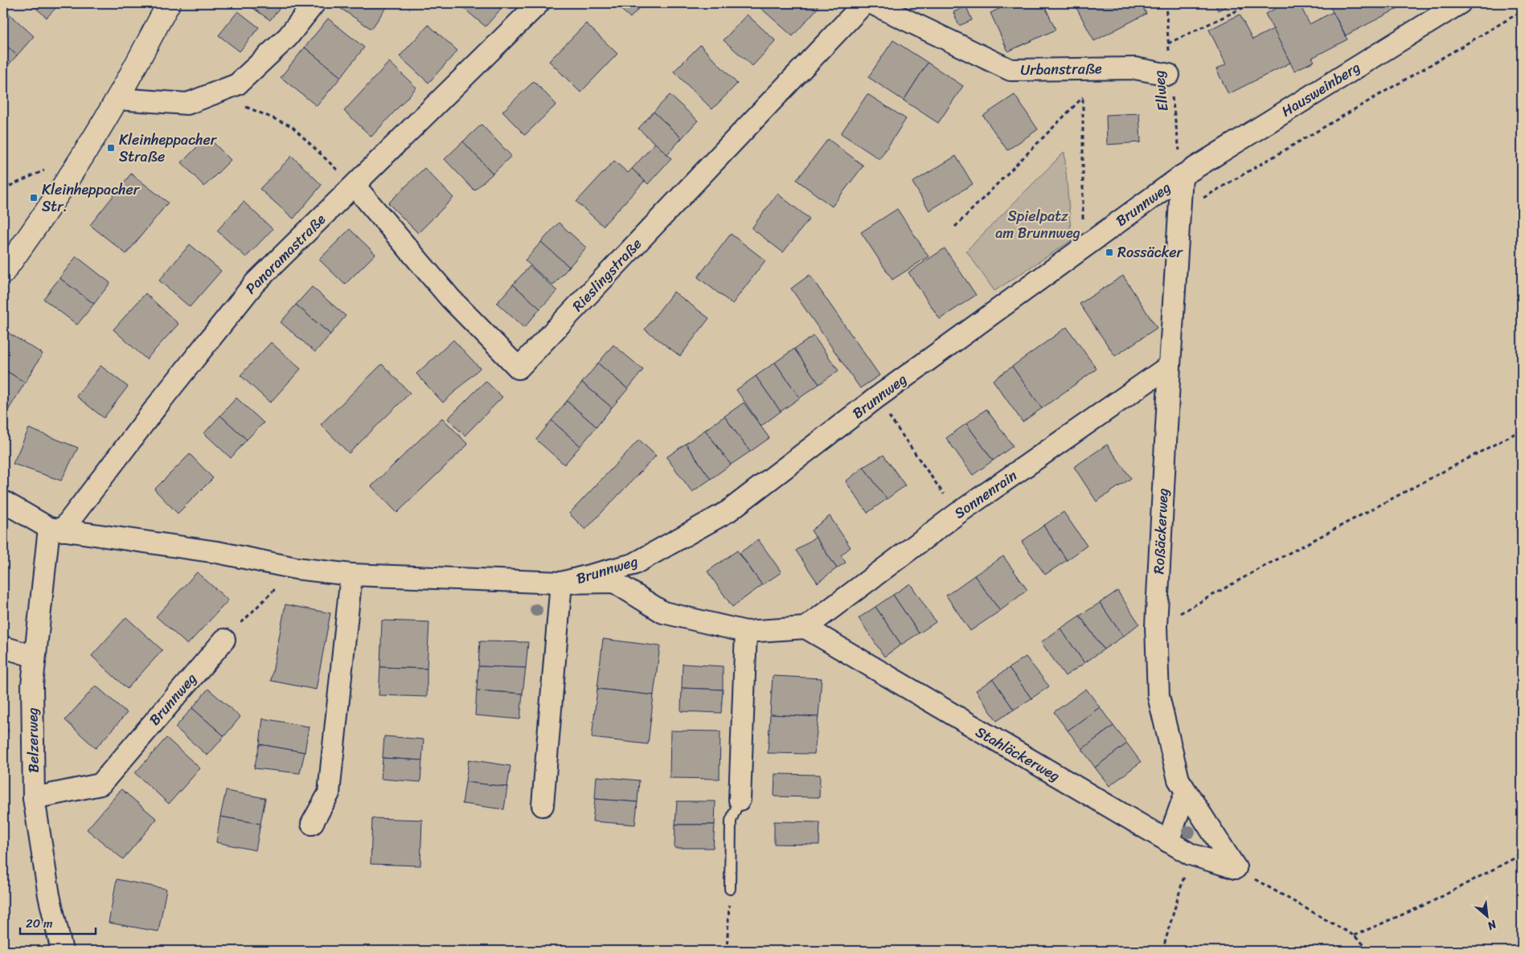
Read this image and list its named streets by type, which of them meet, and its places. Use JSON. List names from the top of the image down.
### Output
{
  "streets": {
    "street": [
      "Urbanstraße",
      "Hausweinberg",
      "Brunnweg",
      "Panoramastraße",
      "Rieslingstraße",
      "Sonnenrain",
      "Roßäckerweg",
      "Belzerweg",
      "Stahläckerweg"
    ],
    "path": ["Ellweg"]
  },
  "crossings": [
    ["Urbanstraße", "Ellweg"],
    ["Hausweinberg", "Ellweg"],
    ["Hausweinberg", "Brunnweg"],
    ["Hausweinberg", "Roßäckerweg"],
    ["Ellweg", "Brunnweg"],
    ["Ellweg", "Roßäckerweg"],
    ["Brunnweg", "Panoramastraße"],
    ["Brunnweg", "Sonnenrain"],
    ["Brunnweg", "Roßäckerweg"],
    ["Brunnweg", "Belzerweg"],
    ["Brunnweg", "Stahläckerweg"],
    ["Panoramastraße", "Rieslingstraße"],
    ["Panoramastraße", "Belzerweg"],
    ["Sonnenrain", "Roßäckerweg"],
    ["Sonnenrain", "Stahläckerweg"],
    ["Roßäckerweg", "Stahläckerweg"]
  ],
  "parks": ["Spielpatz am Brunnweg"],
  "places": {
    "transit": ["Kleinheppacher Straße", "Kleinheppacher Str.", "Rossäcker"]
  },
  "scale_bar": "20 m",
  "north": "bottom right"
}
